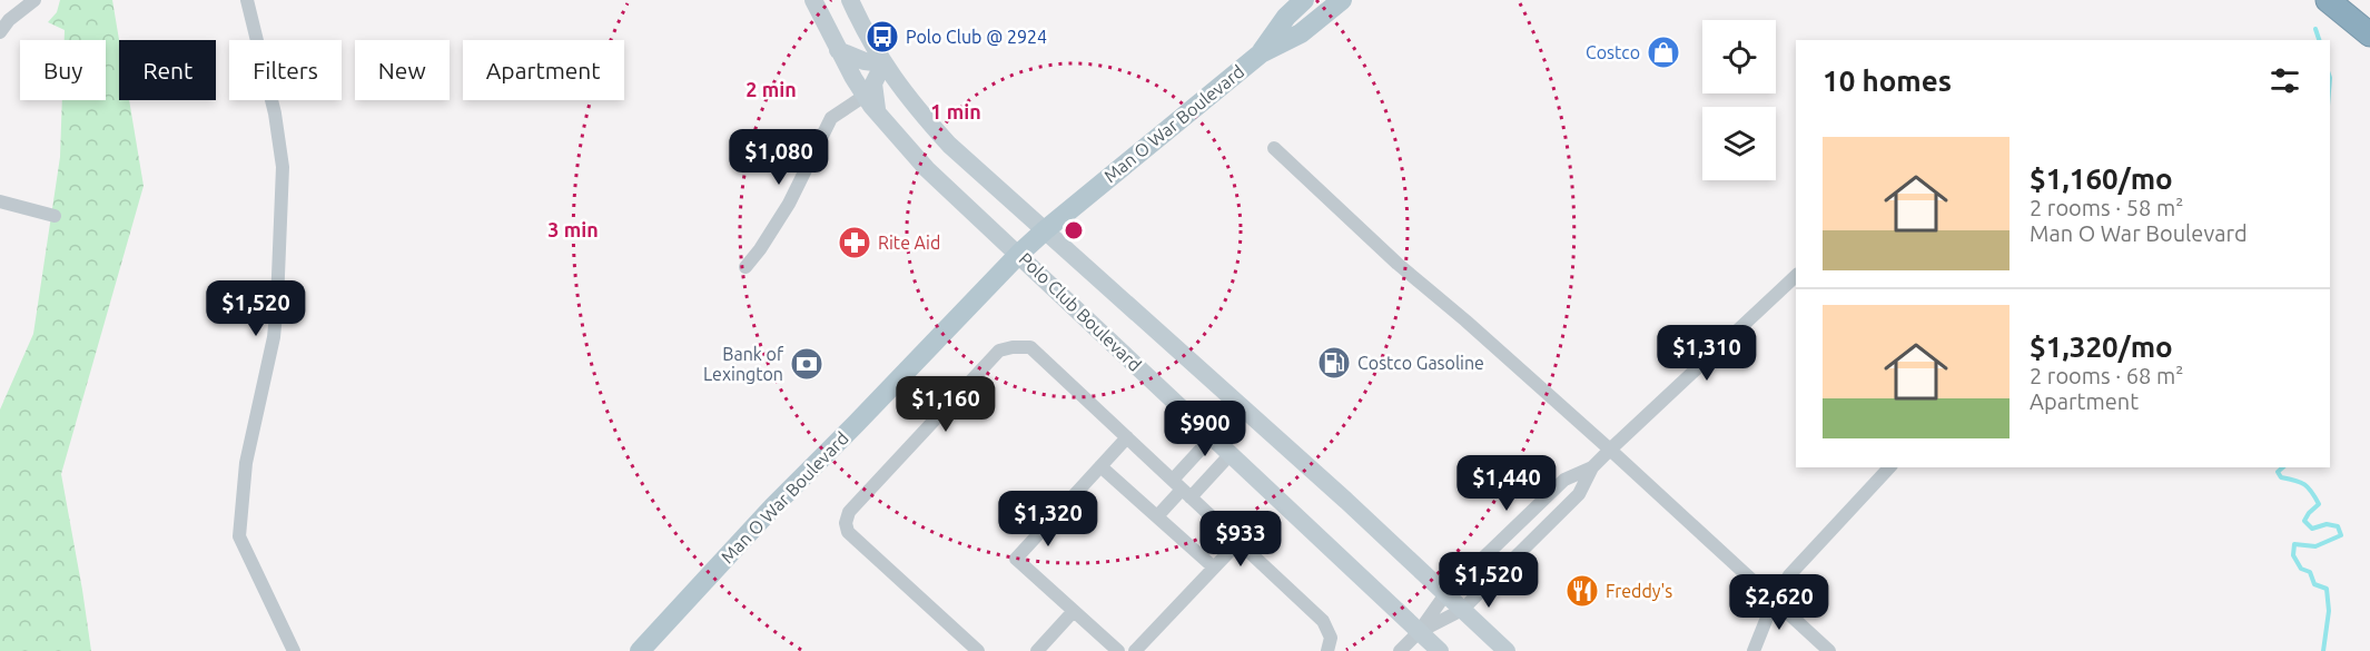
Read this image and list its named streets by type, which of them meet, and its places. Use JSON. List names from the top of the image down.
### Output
{
  "streets": {
    "main road": ["Man O War Boulevard"],
    "street": ["Polo Club Boulevard"]
  },
  "crossings": [
    ["Man O War Boulevard", "Polo Club Boulevard"]
  ],
  "places": {
    "bus stop": ["Polo Club @ 2924"],
    "shop": ["Costco"],
    "pharmacy": ["Rite Aid"],
    "fuel station": ["Costco Gasoline"],
    "bank": ["Bank of Lexington"],
    "restaurant": ["Freddy's"]
  },
  "page": {
    "chip": [
      "Buy",
      "Rent",
      "Filters",
      "New",
      "Apartment"
    ],
    "heading": "10 homes",
    "list": [
      {
        "name": "$1,160/mo",
        "note": "2 rooms · 58 m² · Man O War Boulevard"
      },
      {
        "name": "$1,320/mo",
        "note": "2 rooms · 68 m² · Apartment"
      }
    ],
    "price": [
      "$1,080",
      "$1,520",
      "$1,310",
      "$1,160",
      "$900",
      "$1,440",
      "$1,320",
      "$933",
      "$1,520",
      "$2,620"
    ]
  },
  "rings": ["2 min", "1 min", "3 min"]
}
